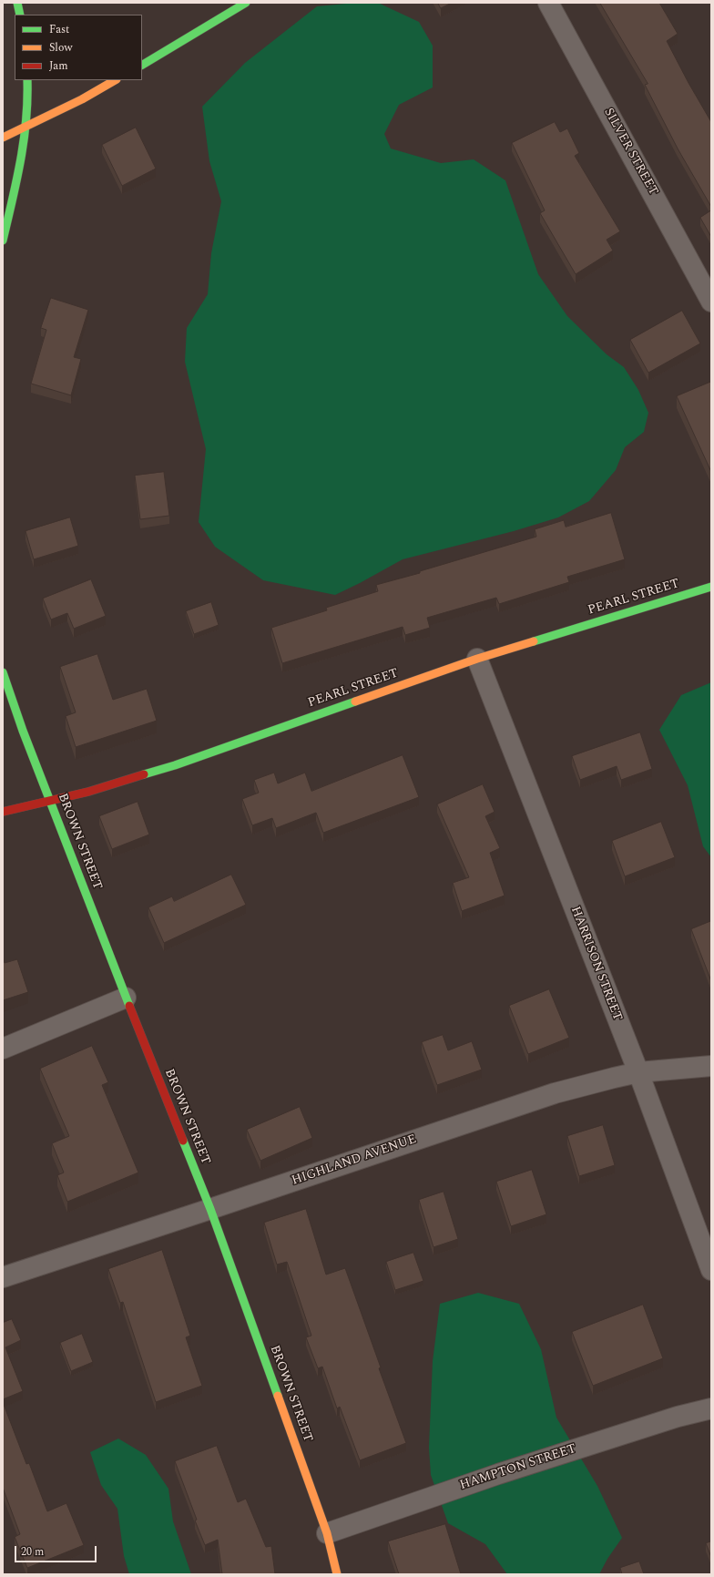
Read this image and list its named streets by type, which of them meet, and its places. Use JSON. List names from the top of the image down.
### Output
{
  "streets": {
    "street": [
      "SILVER STREET",
      "PEARL STREET",
      "BROWN STREET",
      "HARRISON STREET",
      "HIGHLAND AVENUE",
      "HAMPTON STREET"
    ]
  },
  "crossings": [
    ["PEARL STREET", "BROWN STREET"],
    ["PEARL STREET", "HARRISON STREET"],
    ["BROWN STREET", "HIGHLAND AVENUE"],
    ["BROWN STREET", "HAMPTON STREET"],
    ["HARRISON STREET", "HIGHLAND AVENUE"]
  ],
  "legend": ["Fast", "Slow", "Jam"],
  "scale_bar": "20 m"
}
